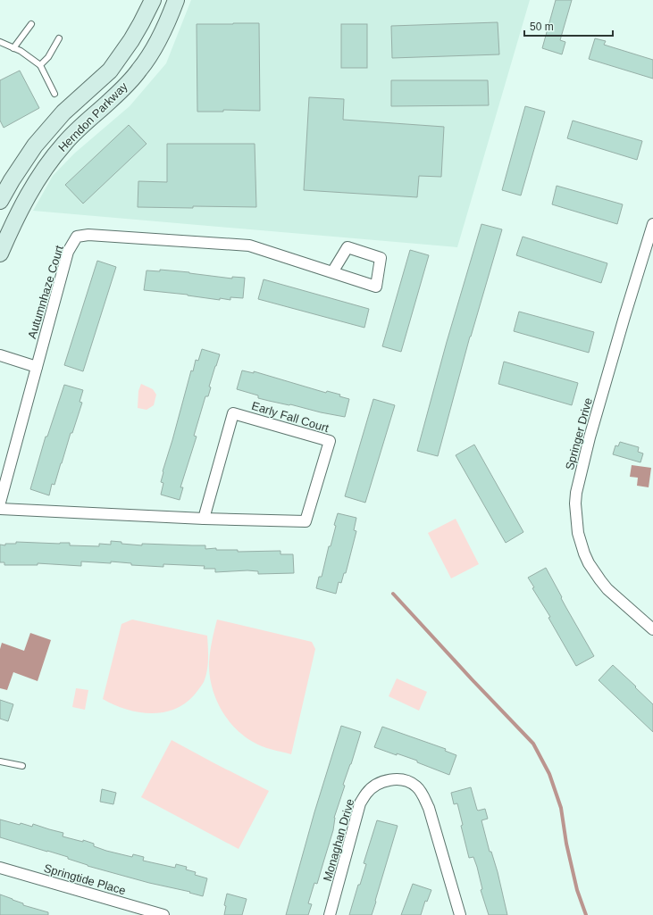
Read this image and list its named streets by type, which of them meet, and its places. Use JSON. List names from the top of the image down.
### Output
{
  "streets": {
    "main road": ["Herndon Parkway"],
    "street": [
      "Autumnhaze Court",
      "Early Fall Court",
      "Springer Drive",
      "Monaghan Drive",
      "Springtide Place"
    ]
  },
  "scale_bar": "50 m"
}
